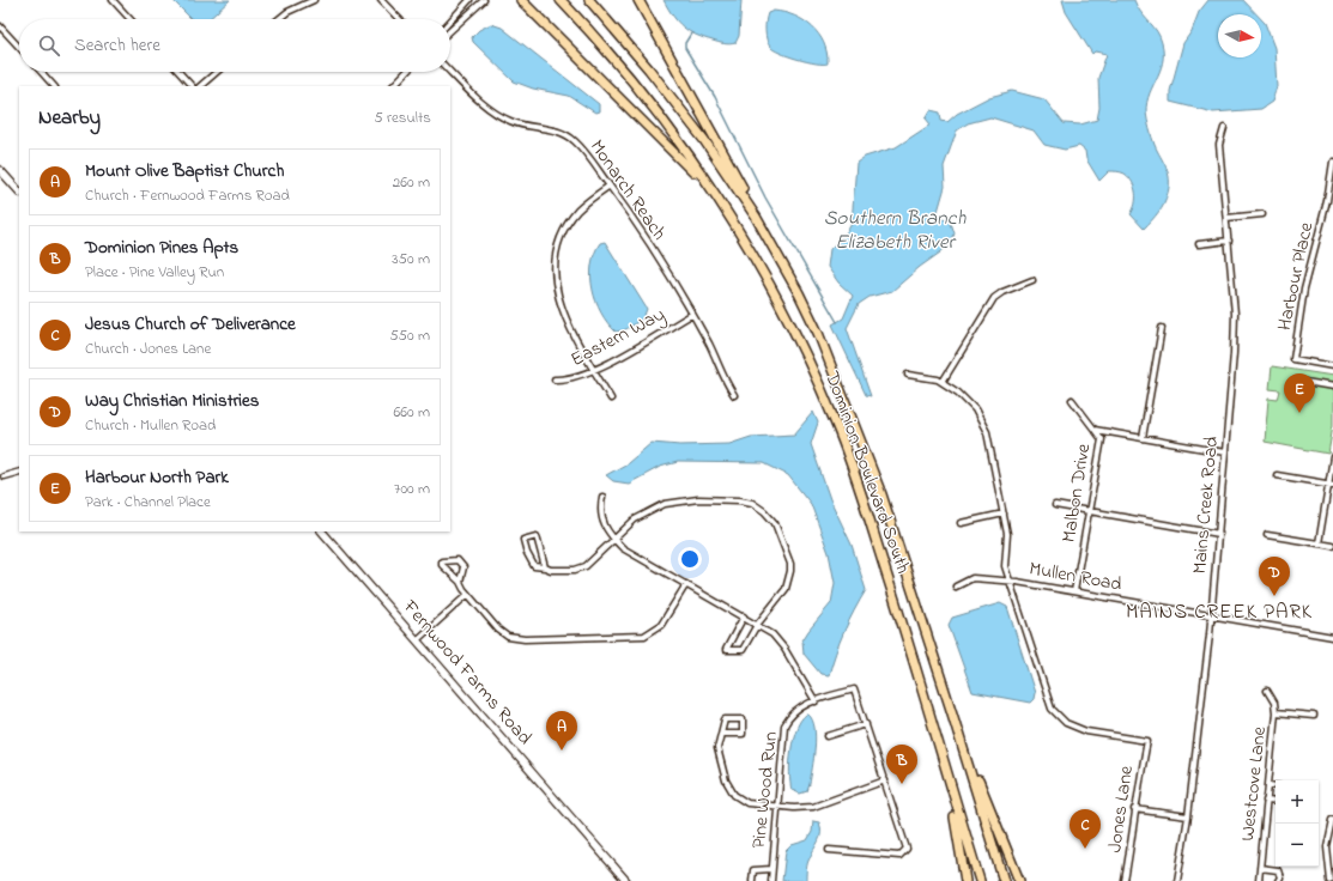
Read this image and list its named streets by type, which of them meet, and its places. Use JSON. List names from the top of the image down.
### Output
{
  "streets": {
    "highway": ["Dominion Boulevard South"],
    "street": [
      "Monarch Reach",
      "Harbour Place",
      "Eastern Way",
      "Malbon Drive",
      "Mains Creek Road",
      "Mullen Road",
      "Fernwood Farms Road",
      "Westcove Lane",
      "Pine Wood Run",
      "Jones Lane"
    ]
  },
  "crossings": [
    ["Monarch Reach", "Eastern Way"],
    ["Malbon Drive", "Mullen Road"],
    ["Mains Creek Road", "Mullen Road"],
    ["Mullen Road", "Jones Lane"]
  ],
  "districts": ["MAINS CREEK PARK"],
  "water": ["Southern Branch Elizabeth River"],
  "north": "right",
  "page": {
    "search": "Search here",
    "heading": ["Nearby", "5 results"],
    "list": [
      {
        "mark": "A",
        "name": "Mount Olive Baptist Church",
        "note": "Church · Fernwood Farms Road",
        "value": "260 m"
      },
      {
        "mark": "B",
        "name": "Dominion Pines Apts",
        "note": "Place · Pine Valley Run",
        "value": "350 m"
      },
      {
        "mark": "C",
        "name": "Jesus Church of Deliverance",
        "note": "Church · Jones Lane",
        "value": "550 m"
      },
      {
        "mark": "D",
        "name": "Way Christian Ministries",
        "note": "Church · Mullen Road",
        "value": "660 m"
      },
      {
        "mark": "E",
        "name": "Harbour North Park",
        "note": "Park · Channel Place",
        "value": "700 m"
      }
    ],
    "pins": [
      "E",
      "D",
      "A",
      "B",
      "C"
    ],
    "map_buttons": ["+", "−"]
  }
}
